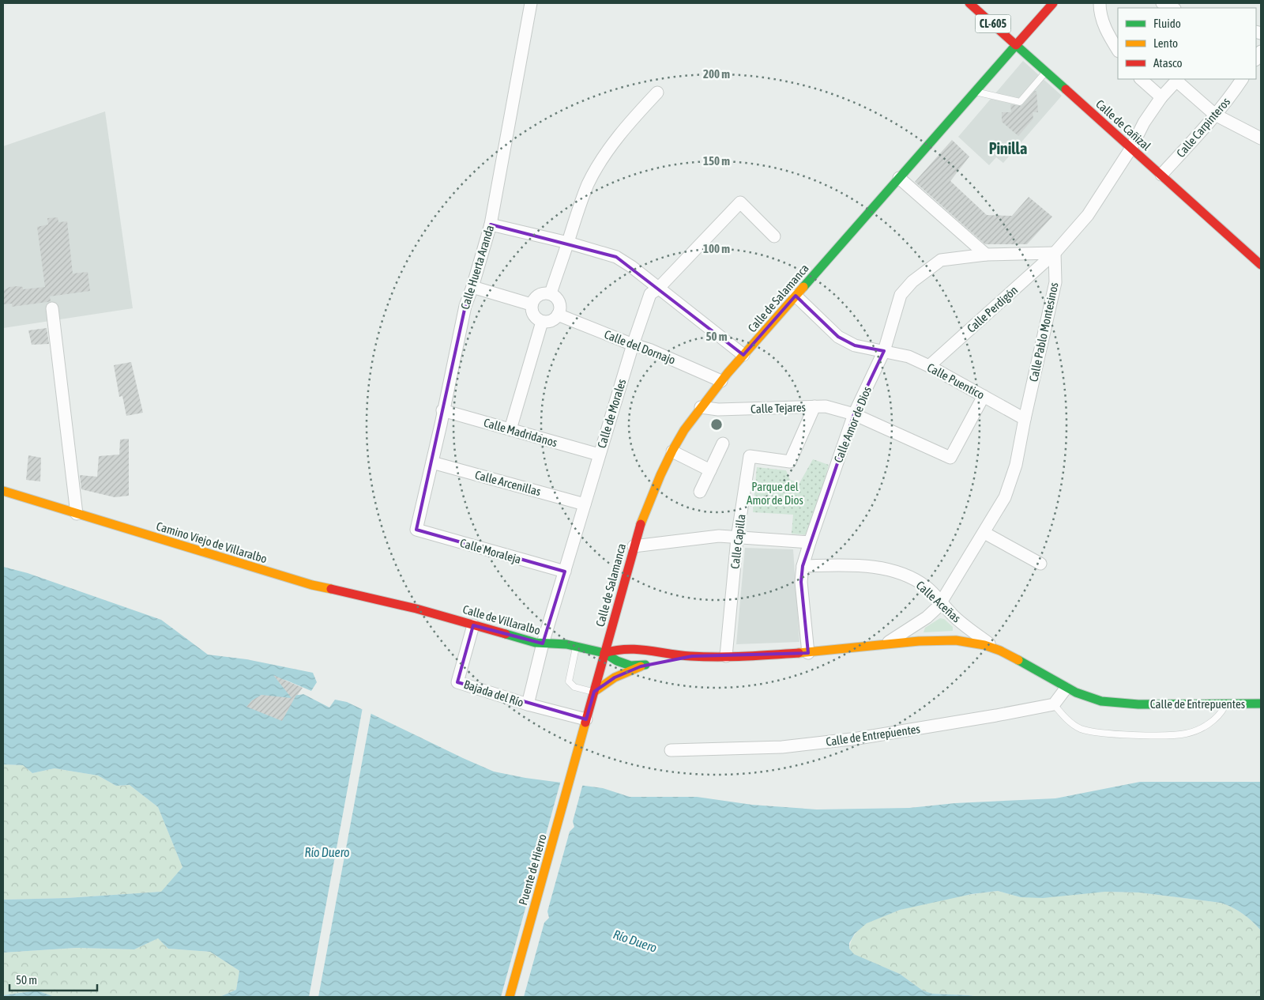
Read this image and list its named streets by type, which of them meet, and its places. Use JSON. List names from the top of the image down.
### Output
{
  "streets": {
    "main road": [
      "CL-605",
      "Calle de Cañizal",
      "Calle de Salamanca",
      "Camino Viejo de Villaralbo",
      "Calle de Villaralbo",
      "Calle de Entrepuentes",
      "Puente de Hierro"
    ],
    "street": [
      "Calle Carpinteros",
      "Calle Huerta Aranda",
      "Calle Perdigón",
      "Calle Pablo Montesinos",
      "Calle del Dornajo",
      "Calle Puentico",
      "Calle Tejares",
      "Calle de Morales",
      "Calle Amor de Dios",
      "Calle Madridanos",
      "Calle Arcenillas",
      "Calle Capilla",
      "Calle Moraleja",
      "Calle Aceñas",
      "Bajada del Río"
    ]
  },
  "crossings": [
    ["Calle de Cañizal", "Calle Carpinteros"],
    ["Calle de Cañizal", "Calle de Salamanca"],
    ["Calle Huerta Aranda", "Calle Madridanos"],
    ["Calle Huerta Aranda", "Calle Arcenillas"],
    ["Calle Huerta Aranda", "Calle Moraleja"],
    ["Calle de Salamanca", "Calle del Dornajo"],
    ["Calle de Salamanca", "Calle Puentico"],
    ["Calle de Salamanca", "Calle Tejares"],
    ["Calle de Salamanca", "Calle de Villaralbo"],
    ["Calle de Salamanca", "Bajada del Río"],
    ["Calle de Salamanca", "Calle de Entrepuentes"],
    ["Calle de Salamanca", "Puente de Hierro"],
    ["Calle Perdigón", "Calle Pablo Montesinos"],
    ["Calle Perdigón", "Calle Puentico"],
    ["Calle Perdigón", "Calle Amor de Dios"],
    ["Calle Pablo Montesinos", "Calle Puentico"],
    ["Calle Pablo Montesinos", "Calle Amor de Dios"],
    ["Calle Pablo Montesinos", "Calle Aceñas"],
    ["Calle Pablo Montesinos", "Calle de Entrepuentes"],
    ["Calle del Dornajo", "Calle de Morales"],
    ["Calle Puentico", "Calle Tejares"],
    ["Calle Puentico", "Calle Amor de Dios"],
    ["Calle Tejares", "Calle Amor de Dios"],
    ["Calle Tejares", "Calle Capilla"],
    ["Calle de Morales", "Calle Madridanos"],
    ["Calle de Morales", "Calle Arcenillas"],
    ["Calle de Morales", "Calle Moraleja"],
    ["Calle de Morales", "Calle de Villaralbo"],
    ["Calle de Morales", "Bajada del Río"],
    ["Calle Amor de Dios", "Calle Aceñas"],
    ["Calle Amor de Dios", "Calle de Entrepuentes"],
    ["Calle Capilla", "Calle de Entrepuentes"],
    ["Camino Viejo de Villaralbo", "Calle de Villaralbo"],
    ["Calle Aceñas", "Calle de Entrepuentes"],
    ["Calle de Villaralbo", "Bajada del Río"],
    ["Calle de Villaralbo", "Calle de Entrepuentes"]
  ],
  "districts": ["Pinilla"],
  "water": ["Río Duero"],
  "parks": ["Parque del Amor de Dios"],
  "legend": ["Fluido", "Lento", "Atasco"],
  "scale_bar": "50 m",
  "rings": [
    "200 m",
    "150 m",
    "100 m",
    "50 m"
  ]
}
